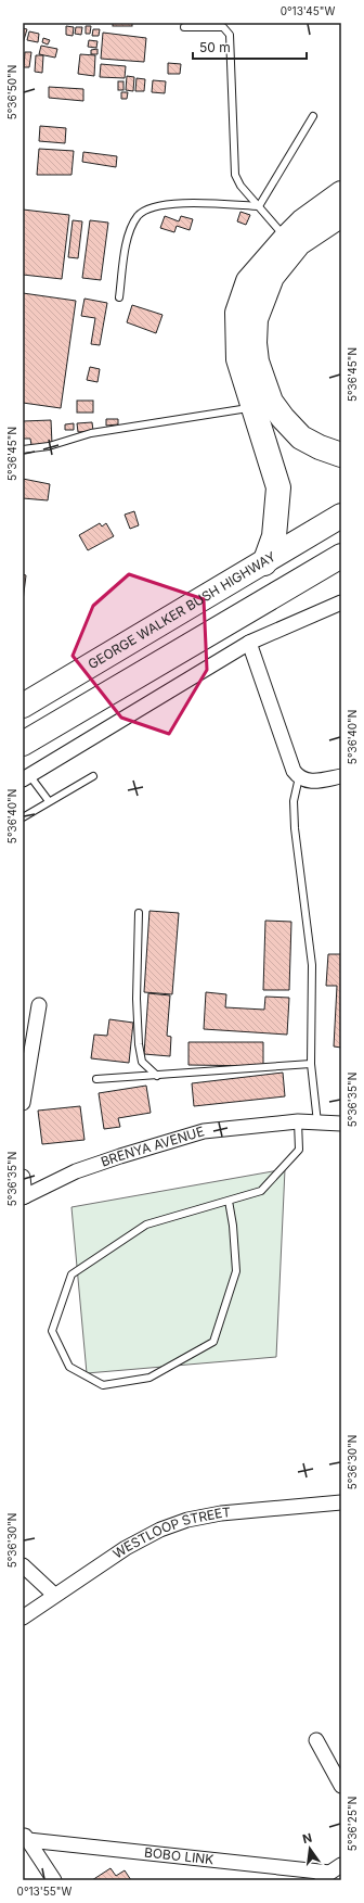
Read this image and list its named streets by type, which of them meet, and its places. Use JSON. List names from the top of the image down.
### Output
{
  "streets": {
    "highway": ["GEORGE WALKER BUSH HIGHWAY"],
    "street": ["BRENYA AVENUE", "WESTLOOP STREET", "BOBO LINK"]
  },
  "scale_bar": "50 m",
  "north": "top",
  "coordinates": [
    "0°13'45\"W",
    "5°36'50\"N",
    "5°36'45\"N",
    "5°36'40\"N",
    "5°36'35\"N",
    "5°36'30\"N",
    "5°36'25\"N",
    "0°13'55\"W"
  ]
}
